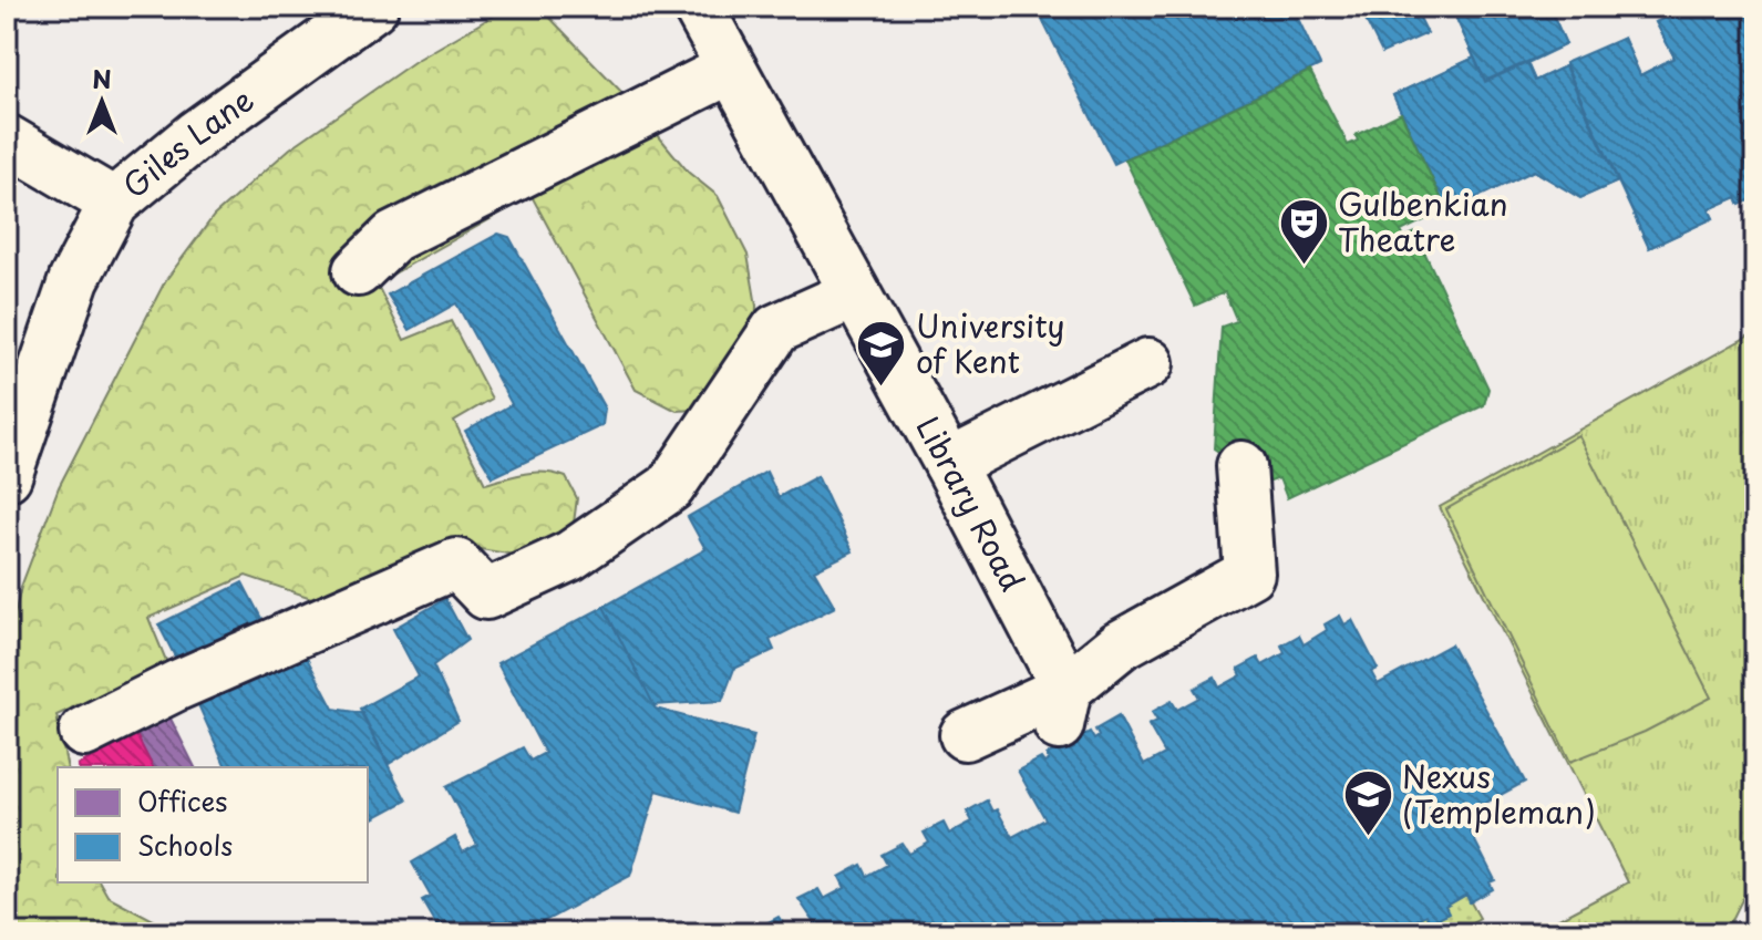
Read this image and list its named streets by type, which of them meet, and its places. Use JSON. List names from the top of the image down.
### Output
{
  "streets": {
    "street": ["Giles Lane", "Library Road"]
  },
  "places": {
    "theatre": ["Gulbenkian Theatre"],
    "school or university": ["University of Kent", "Nexus (Templeman)"]
  },
  "legend": ["Offices", "Schools"],
  "north": "top"
}
